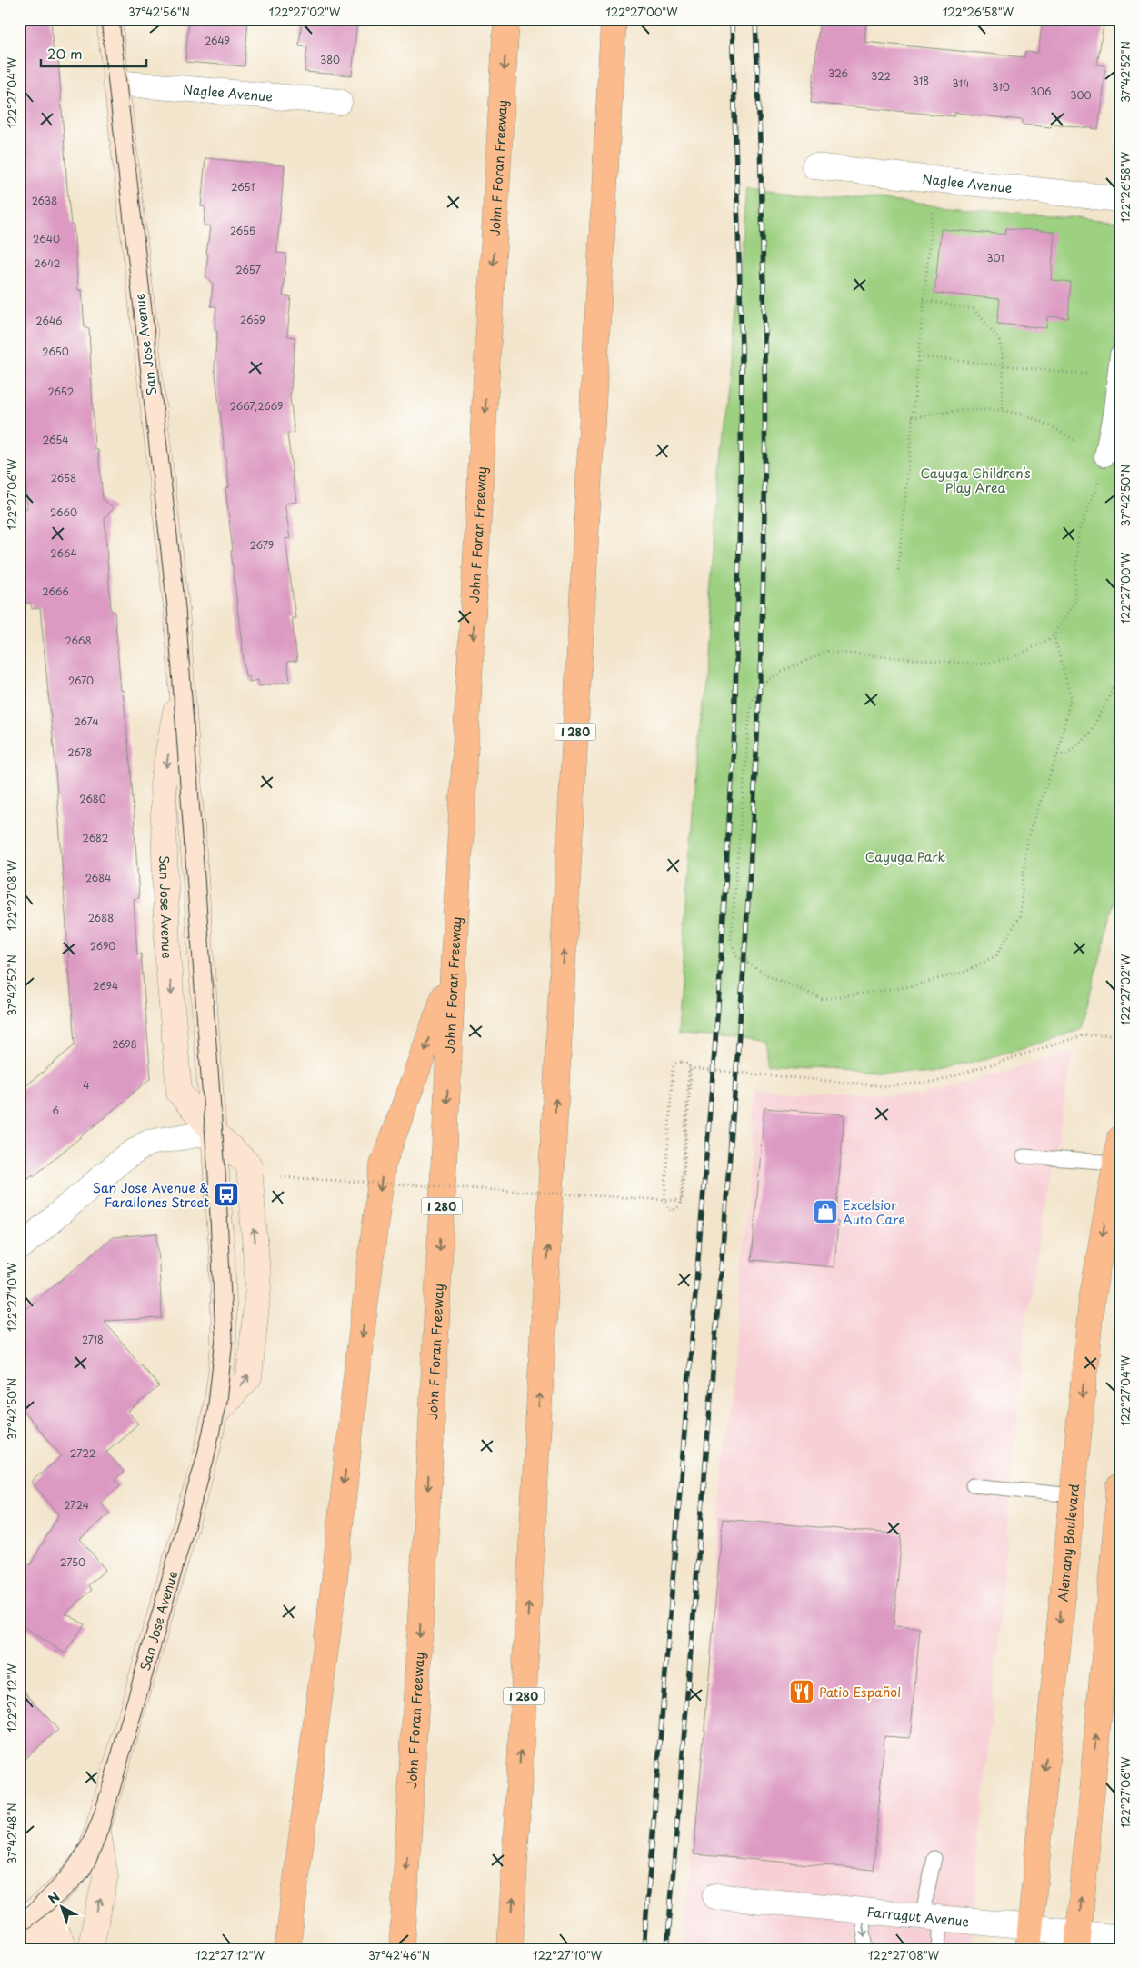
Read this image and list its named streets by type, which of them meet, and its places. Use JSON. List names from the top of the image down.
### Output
{
  "streets": {
    "main road": [
      "John F Foran Freeway",
      "San Jose Avenue",
      "I 280",
      "Alemany Boulevard"
    ],
    "street": ["Naglee Avenue", "Farragut Avenue"]
  },
  "crossings": [
    ["Naglee Avenue", "San Jose Avenue"],
    ["Alemany Boulevard", "Farragut Avenue"]
  ],
  "parks": ["Cayuga Children’s Play Area", "Cayuga Park"],
  "places": {
    "bus stop": ["San Jose Avenue & Farallones Street"],
    "shop": ["Excelsior Auto Care"],
    "restaurant": ["Patio Español"]
  },
  "house_numbers": [
    "2649",
    "380",
    "326",
    "322",
    "318",
    "314",
    "310",
    "306",
    "300",
    "2651",
    "2638",
    "2655",
    "2640",
    "301",
    "2642",
    "2657",
    "2659",
    "2646",
    "2650",
    "2652",
    "2667;2669",
    "2654",
    "2658",
    "2660",
    "2679",
    "2664",
    "2666",
    "2668",
    "2670",
    "2674",
    "2678",
    "2680",
    "2682",
    "2684",
    "2688",
    "2690",
    "2694",
    "2698",
    "4",
    "6",
    "2718",
    "2722",
    "2724",
    "2750"
  ],
  "scale_bar": "20 m",
  "north": "top left",
  "coordinates": [
    "37°42'56\"N",
    "122°27'02\"W",
    "122°27'00\"W",
    "122°26'58\"W",
    "37°42'52\"N",
    "122°27'04\"W",
    "122°27'06\"W",
    "37°42'50\"N",
    "122°27'08\"W",
    "122°27'10\"W",
    "122°27'12\"W",
    "37°42'48\"N",
    "37°42'46\"N"
  ]
}
